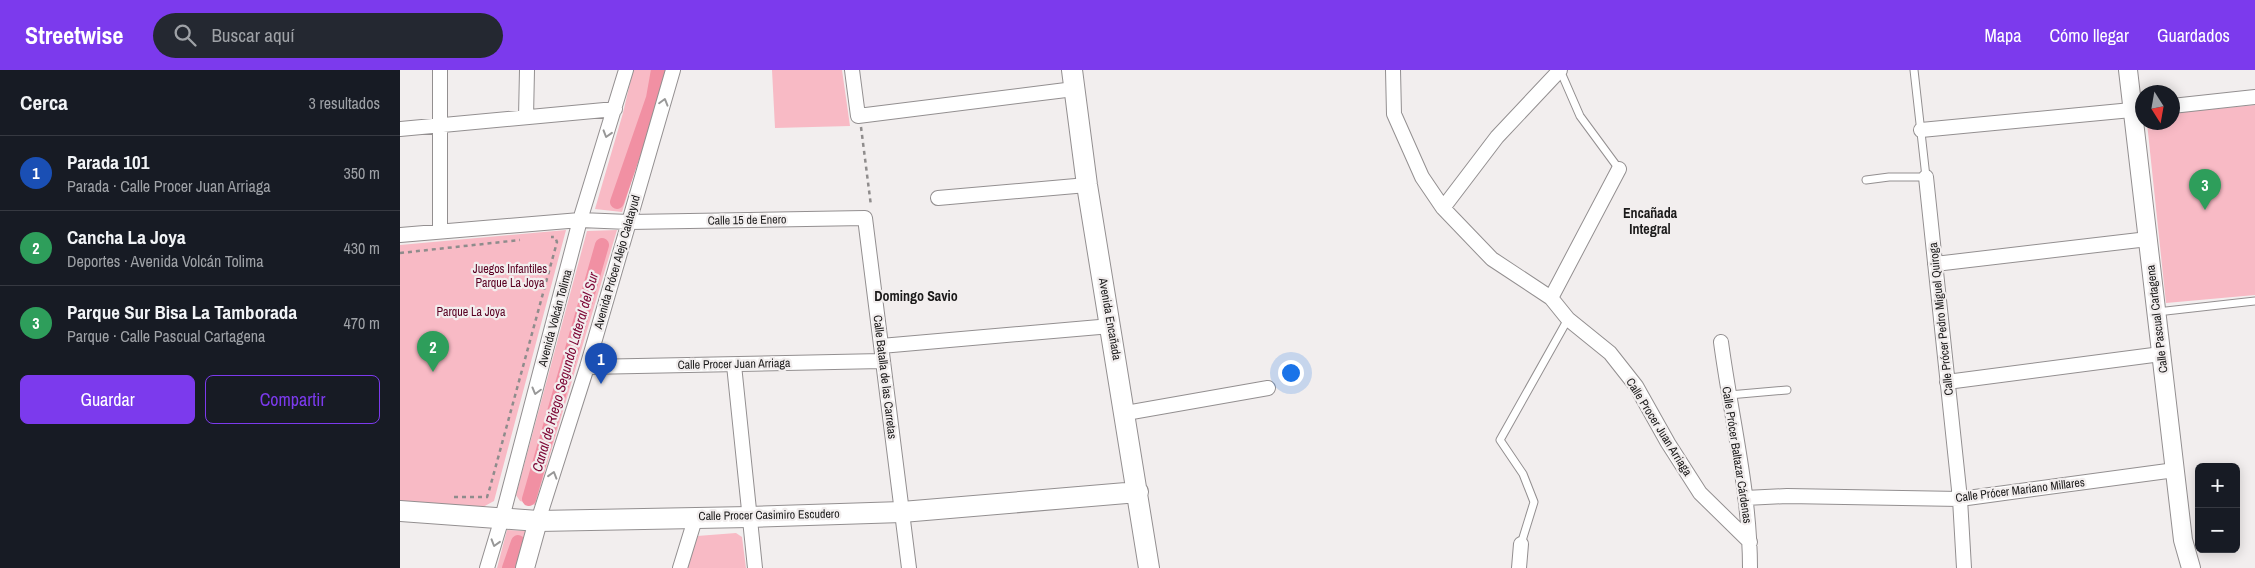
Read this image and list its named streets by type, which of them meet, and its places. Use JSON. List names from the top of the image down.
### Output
{
  "streets": {
    "main road": ["Avenida Encañada", "Calle Procer Casimiro Escudero"],
    "street": [
      "Calle 15 de Enero",
      "Avenida Prócer Alejo Calatayud",
      "Avenida Volcán Tolima",
      "Calle Prócer Pedro Miguel Quiroga",
      "Calle Pascual Cartagena",
      "Calle Procer Juan Arriaga",
      "Calle Batalla de las Carretas",
      "Calle Prócer Baltazar Cárdenas",
      "Calle Prócer Mariano Millares"
    ]
  },
  "crossings": [
    ["Calle 15 de Enero", "Avenida Prócer Alejo Calatayud"],
    ["Calle 15 de Enero", "Avenida Volcán Tolima"],
    ["Calle 15 de Enero", "Calle Batalla de las Carretas"],
    ["Avenida Prócer Alejo Calatayud", "Calle Procer Juan Arriaga"],
    ["Avenida Prócer Alejo Calatayud", "Calle Procer Casimiro Escudero"],
    ["Avenida Volcán Tolima", "Calle Procer Casimiro Escudero"],
    ["Avenida Encañada", "Calle Procer Casimiro Escudero"],
    ["Calle Prócer Pedro Miguel Quiroga", "Calle Prócer Mariano Millares"],
    ["Calle Pascual Cartagena", "Calle Prócer Mariano Millares"],
    ["Calle Procer Juan Arriaga", "Calle Batalla de las Carretas"],
    ["Calle Procer Juan Arriaga", "Calle Prócer Baltazar Cárdenas"],
    ["Calle Batalla de las Carretas", "Calle Procer Casimiro Escudero"],
    ["Calle Prócer Baltazar Cárdenas", "Calle Prócer Mariano Millares"]
  ],
  "one_way": ["Avenida Prócer Alejo Calatayud", "Avenida Volcán Tolima"],
  "districts": ["Encañada Integral", "Domingo Savio"],
  "water": ["Canal de Riego Segundo Lateral del Sur"],
  "parks": ["Juegos Infantiles Parque La Joya", "Parque La Joya"],
  "north": "bottom",
  "page": {
    "header": "Streetwise",
    "search": "Buscar aquí",
    "nav": ["Mapa", "Cómo llegar", "Guardados"],
    "heading": ["Cerca", "3 resultados"],
    "list": [
      {
        "mark": "1",
        "name": "Parada 101",
        "note": "Parada · Calle Procer Juan Arriaga",
        "value": "350 m"
      },
      {
        "mark": "2",
        "name": "Cancha La Joya",
        "note": "Deportes · Avenida Volcán Tolima",
        "value": "430 m"
      },
      {
        "mark": "3",
        "name": "Parque Sur Bisa La Tamborada",
        "note": "Parque · Calle Pascual Cartagena",
        "value": "470 m"
      }
    ],
    "pins": ["3", "2", "1"],
    "buttons": ["Guardar", "Compartir"],
    "map_buttons": ["+", "−"]
  }
}
